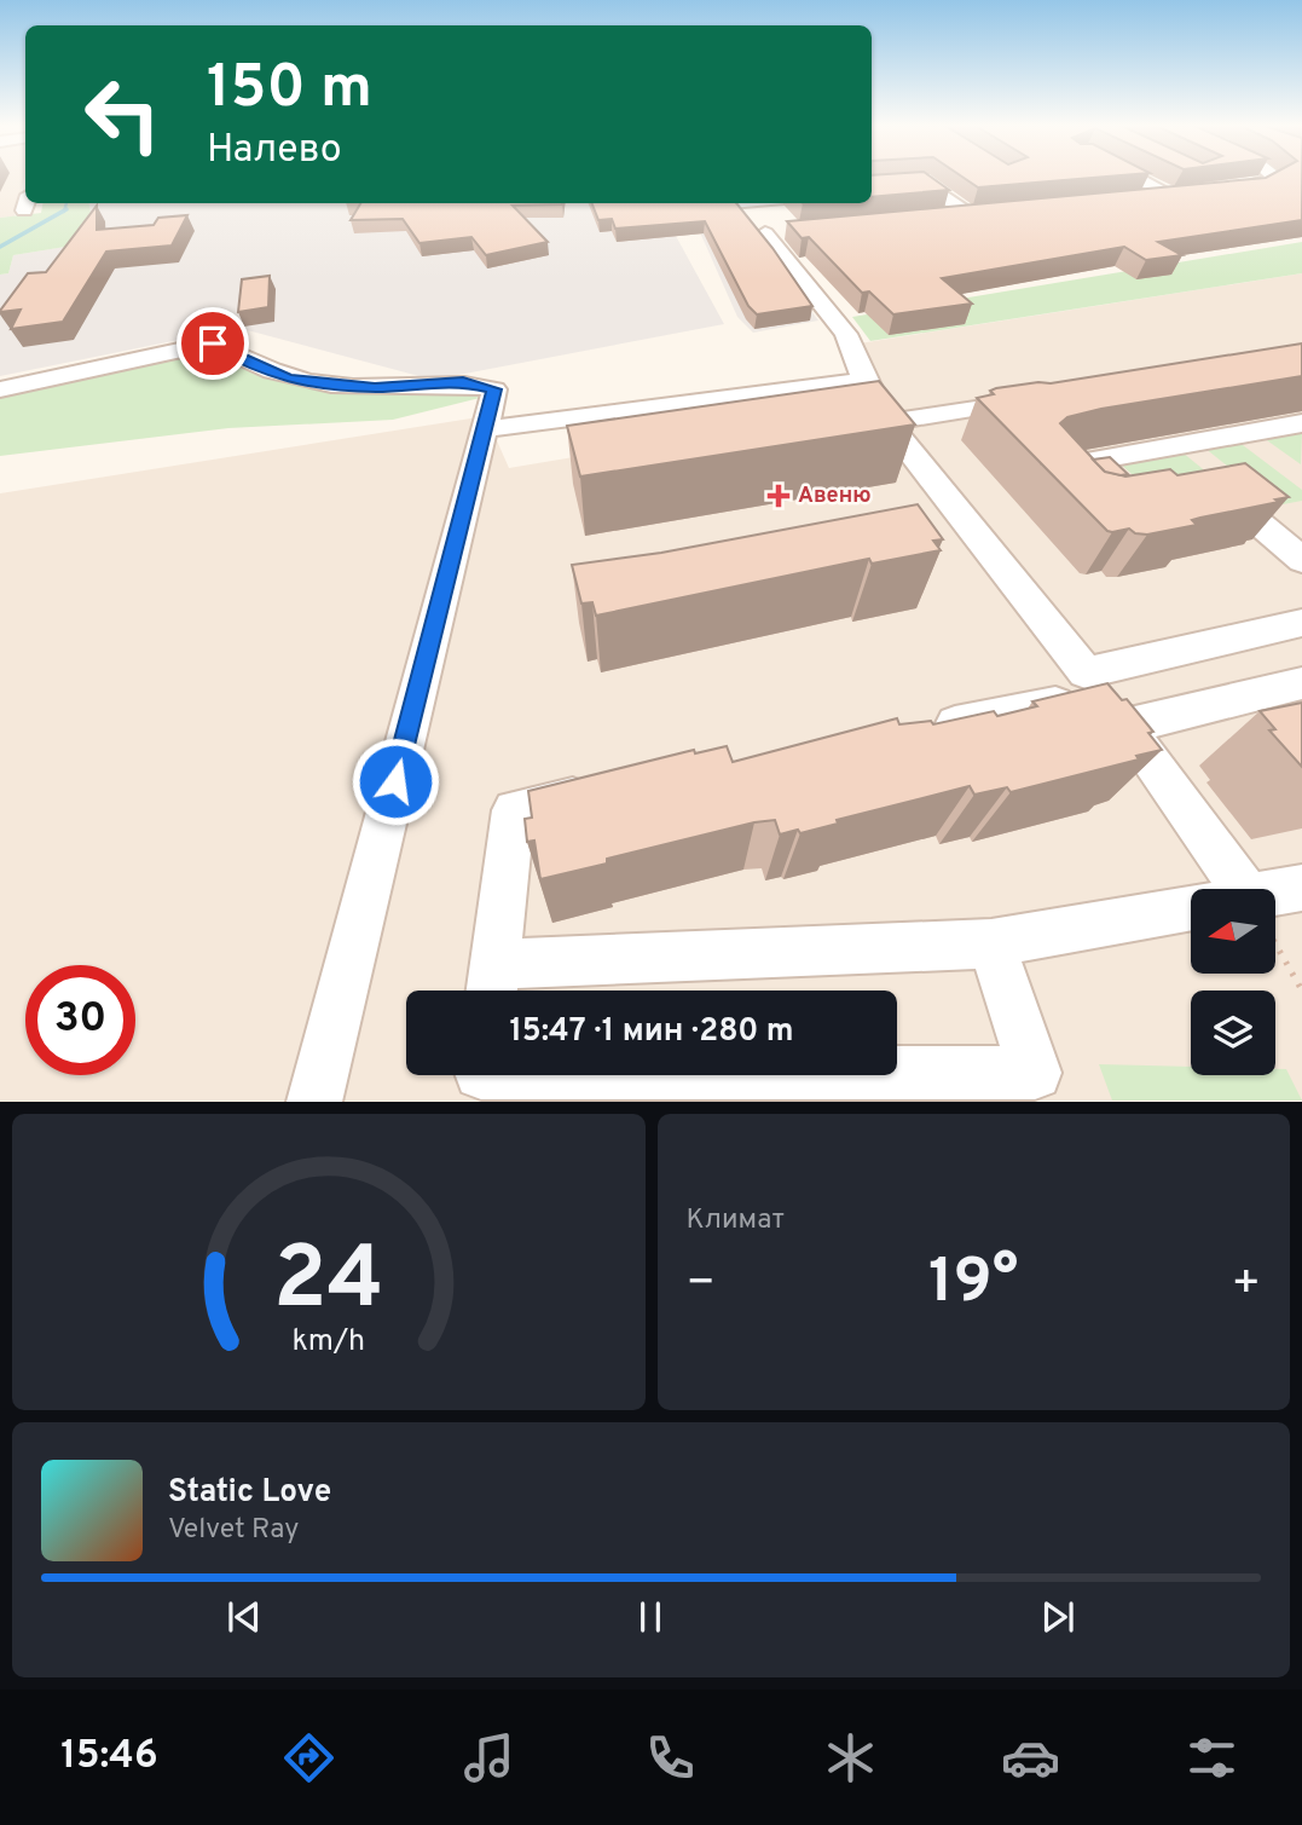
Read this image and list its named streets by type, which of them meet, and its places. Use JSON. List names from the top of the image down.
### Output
{
  "places": {
    "health": ["Авеню"]
  },
  "north": "left",
  "page": {
    "turn": ["150 m", "Налево"],
    "limit": "30",
    "trip": "15:47 · 1 мин · 280 m",
    "tile": "Климат",
    "heat": ["−", "19°", "+"],
    "song": ["Static Love", "Velvet Ray"],
    "tabs": "15:46",
    "gauge": ["24", "km/h"]
  }
}
